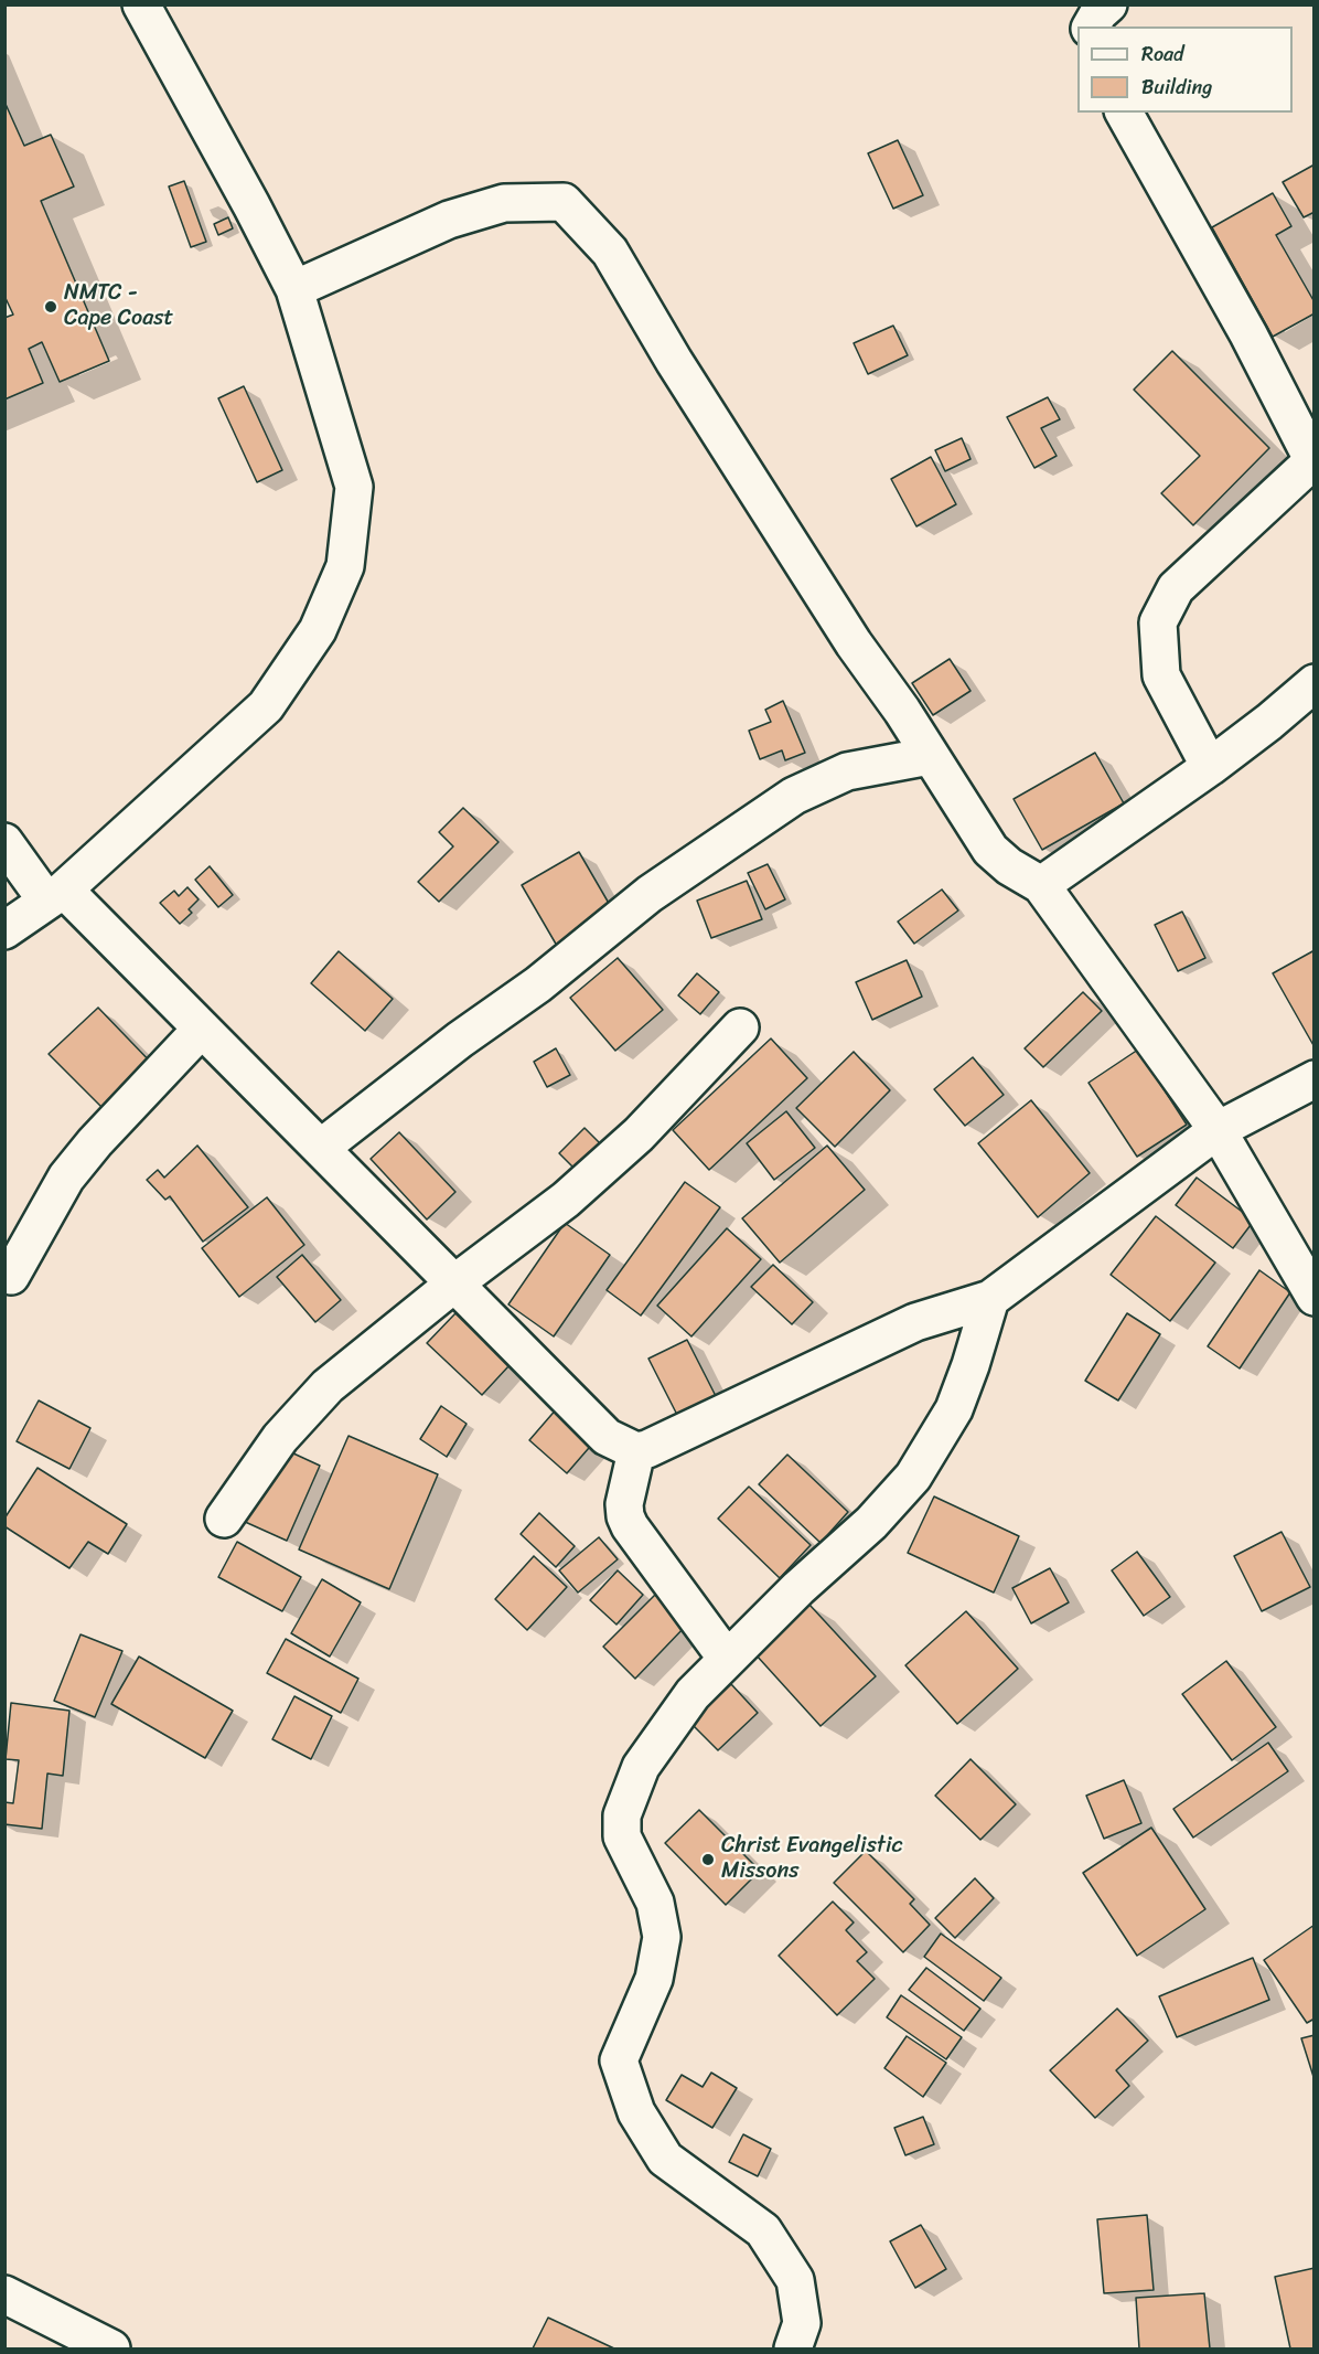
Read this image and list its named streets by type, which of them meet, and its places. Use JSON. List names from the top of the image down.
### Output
{
  "places": ["NMTC - Cape Coast", "Christ Evangelistic Missons"],
  "legend": ["Road", "Building"]
}
